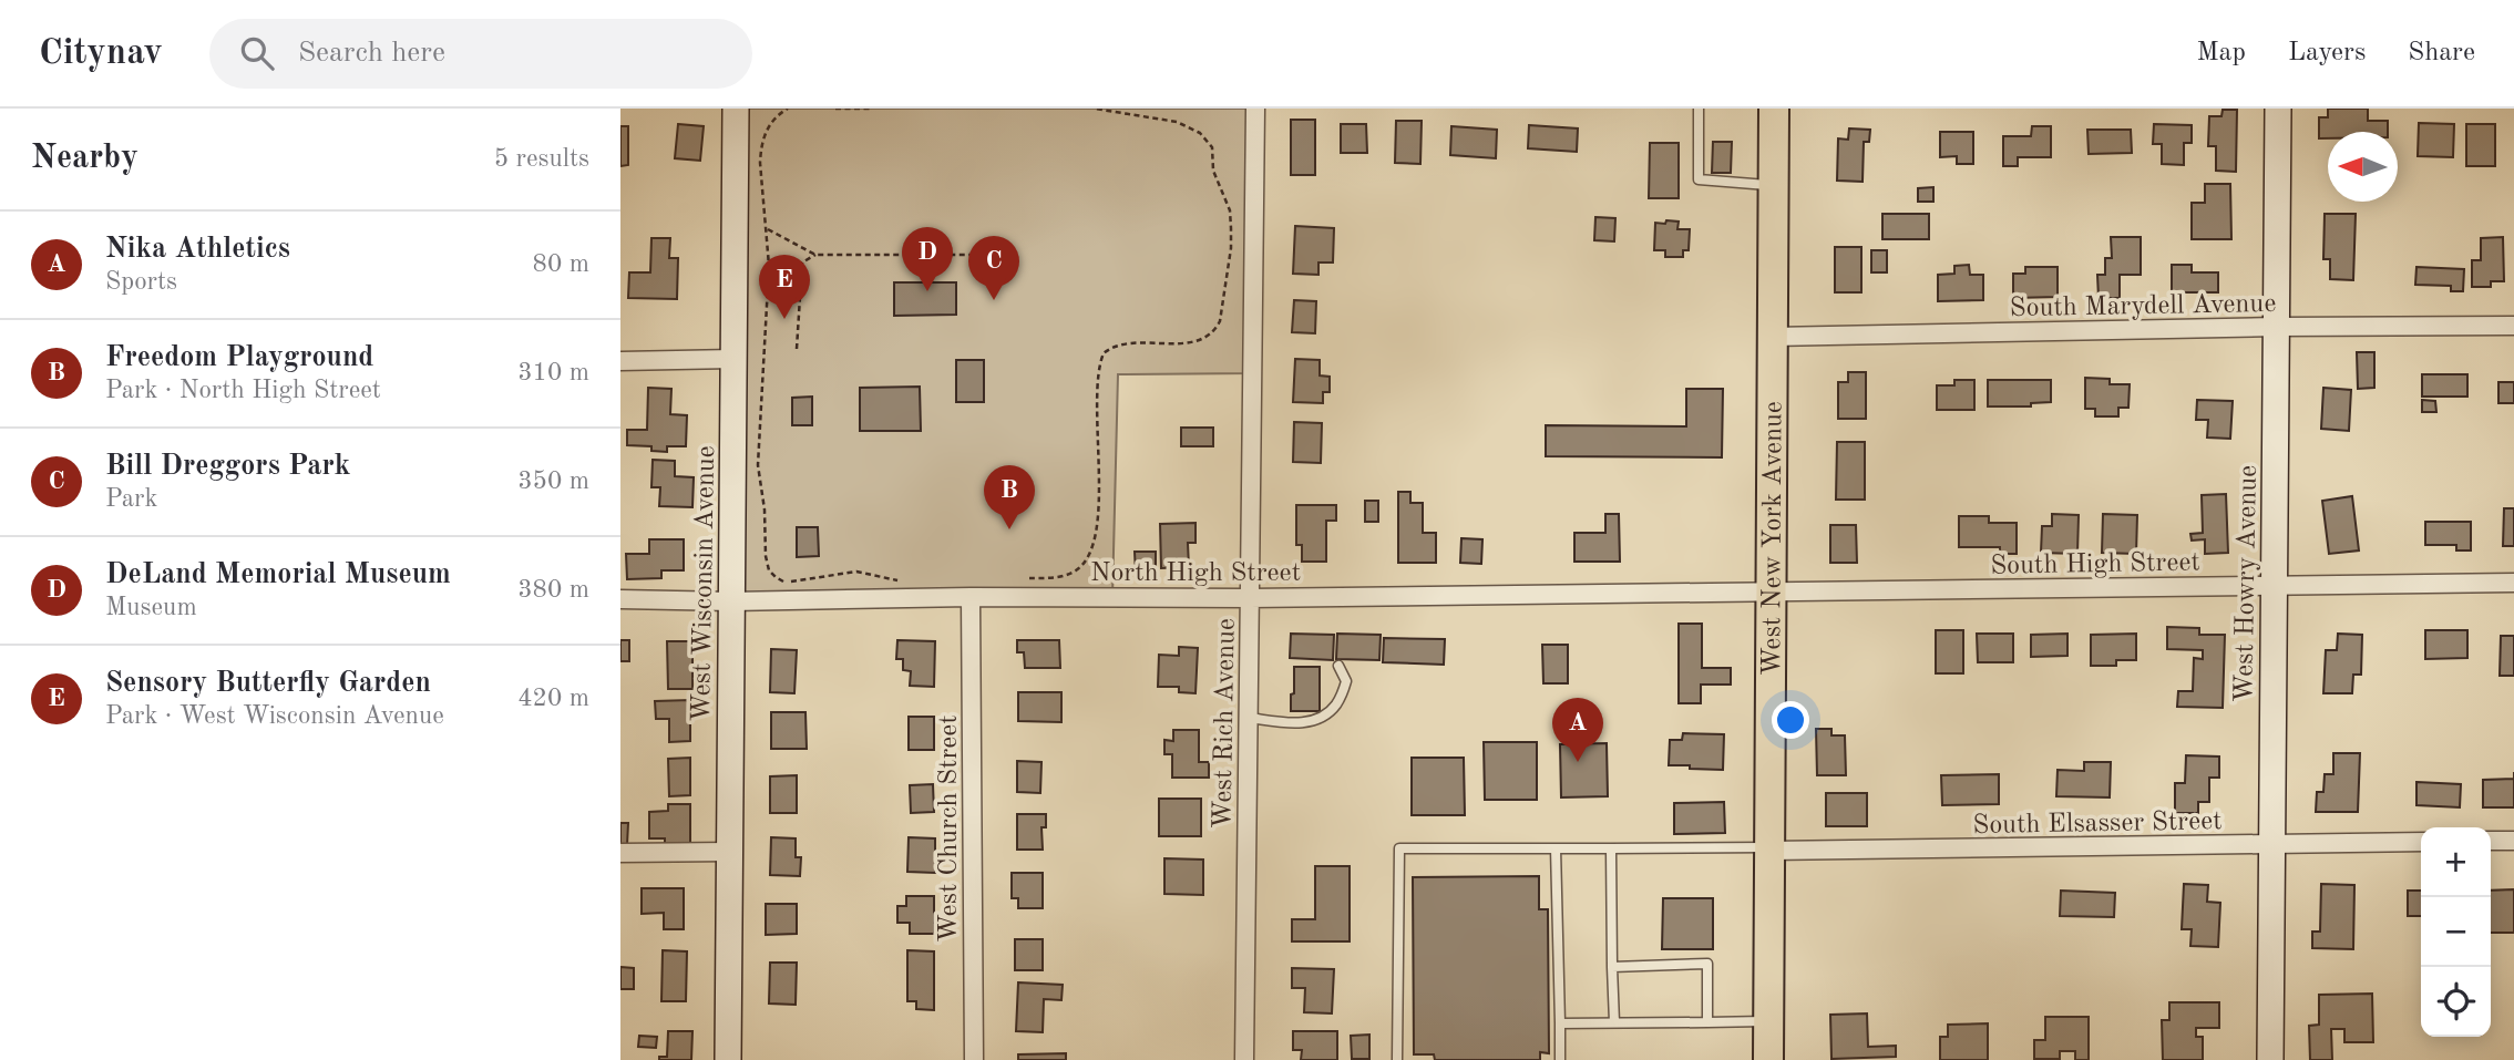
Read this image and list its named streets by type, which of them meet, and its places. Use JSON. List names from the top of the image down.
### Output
{
  "streets": {
    "main road": ["West New York Avenue"],
    "street": [
      "South Marydell Avenue",
      "South High Street",
      "North High Street",
      "West Wisconsin Avenue",
      "West Howry Avenue",
      "West Rich Avenue",
      "South Elsasser Street",
      "West Church Street"
    ]
  },
  "crossings": [
    ["South Marydell Avenue", "West New York Avenue"],
    ["South Marydell Avenue", "West Howry Avenue"],
    ["West New York Avenue", "South High Street"],
    ["West New York Avenue", "North High Street"],
    ["West New York Avenue", "South Elsasser Street"],
    ["South High Street", "North High Street"],
    ["South High Street", "West Howry Avenue"],
    ["North High Street", "West Wisconsin Avenue"],
    ["North High Street", "West Rich Avenue"],
    ["North High Street", "West Church Street"],
    ["West Howry Avenue", "South Elsasser Street"]
  ],
  "north": "left",
  "page": {
    "header": "Citynav",
    "search": "Search here",
    "nav": ["Map", "Layers", "Share"],
    "heading": ["Nearby", "5 results"],
    "list": [
      {
        "mark": "A",
        "name": "Nika Athletics",
        "note": "Sports",
        "value": "80 m"
      },
      {
        "mark": "B",
        "name": "Freedom Playground",
        "note": "Park · North High Street",
        "value": "310 m"
      },
      {
        "mark": "C",
        "name": "Bill Dreggors Park",
        "note": "Park",
        "value": "350 m"
      },
      {
        "mark": "D",
        "name": "DeLand Memorial Museum",
        "note": "Museum",
        "value": "380 m"
      },
      {
        "mark": "E",
        "name": "Sensory Butterfly Garden",
        "note": "Park · West Wisconsin Avenue",
        "value": "420 m"
      }
    ],
    "pins": [
      "D",
      "C",
      "E",
      "B",
      "A"
    ],
    "map_buttons": ["+", "−"]
  }
}
